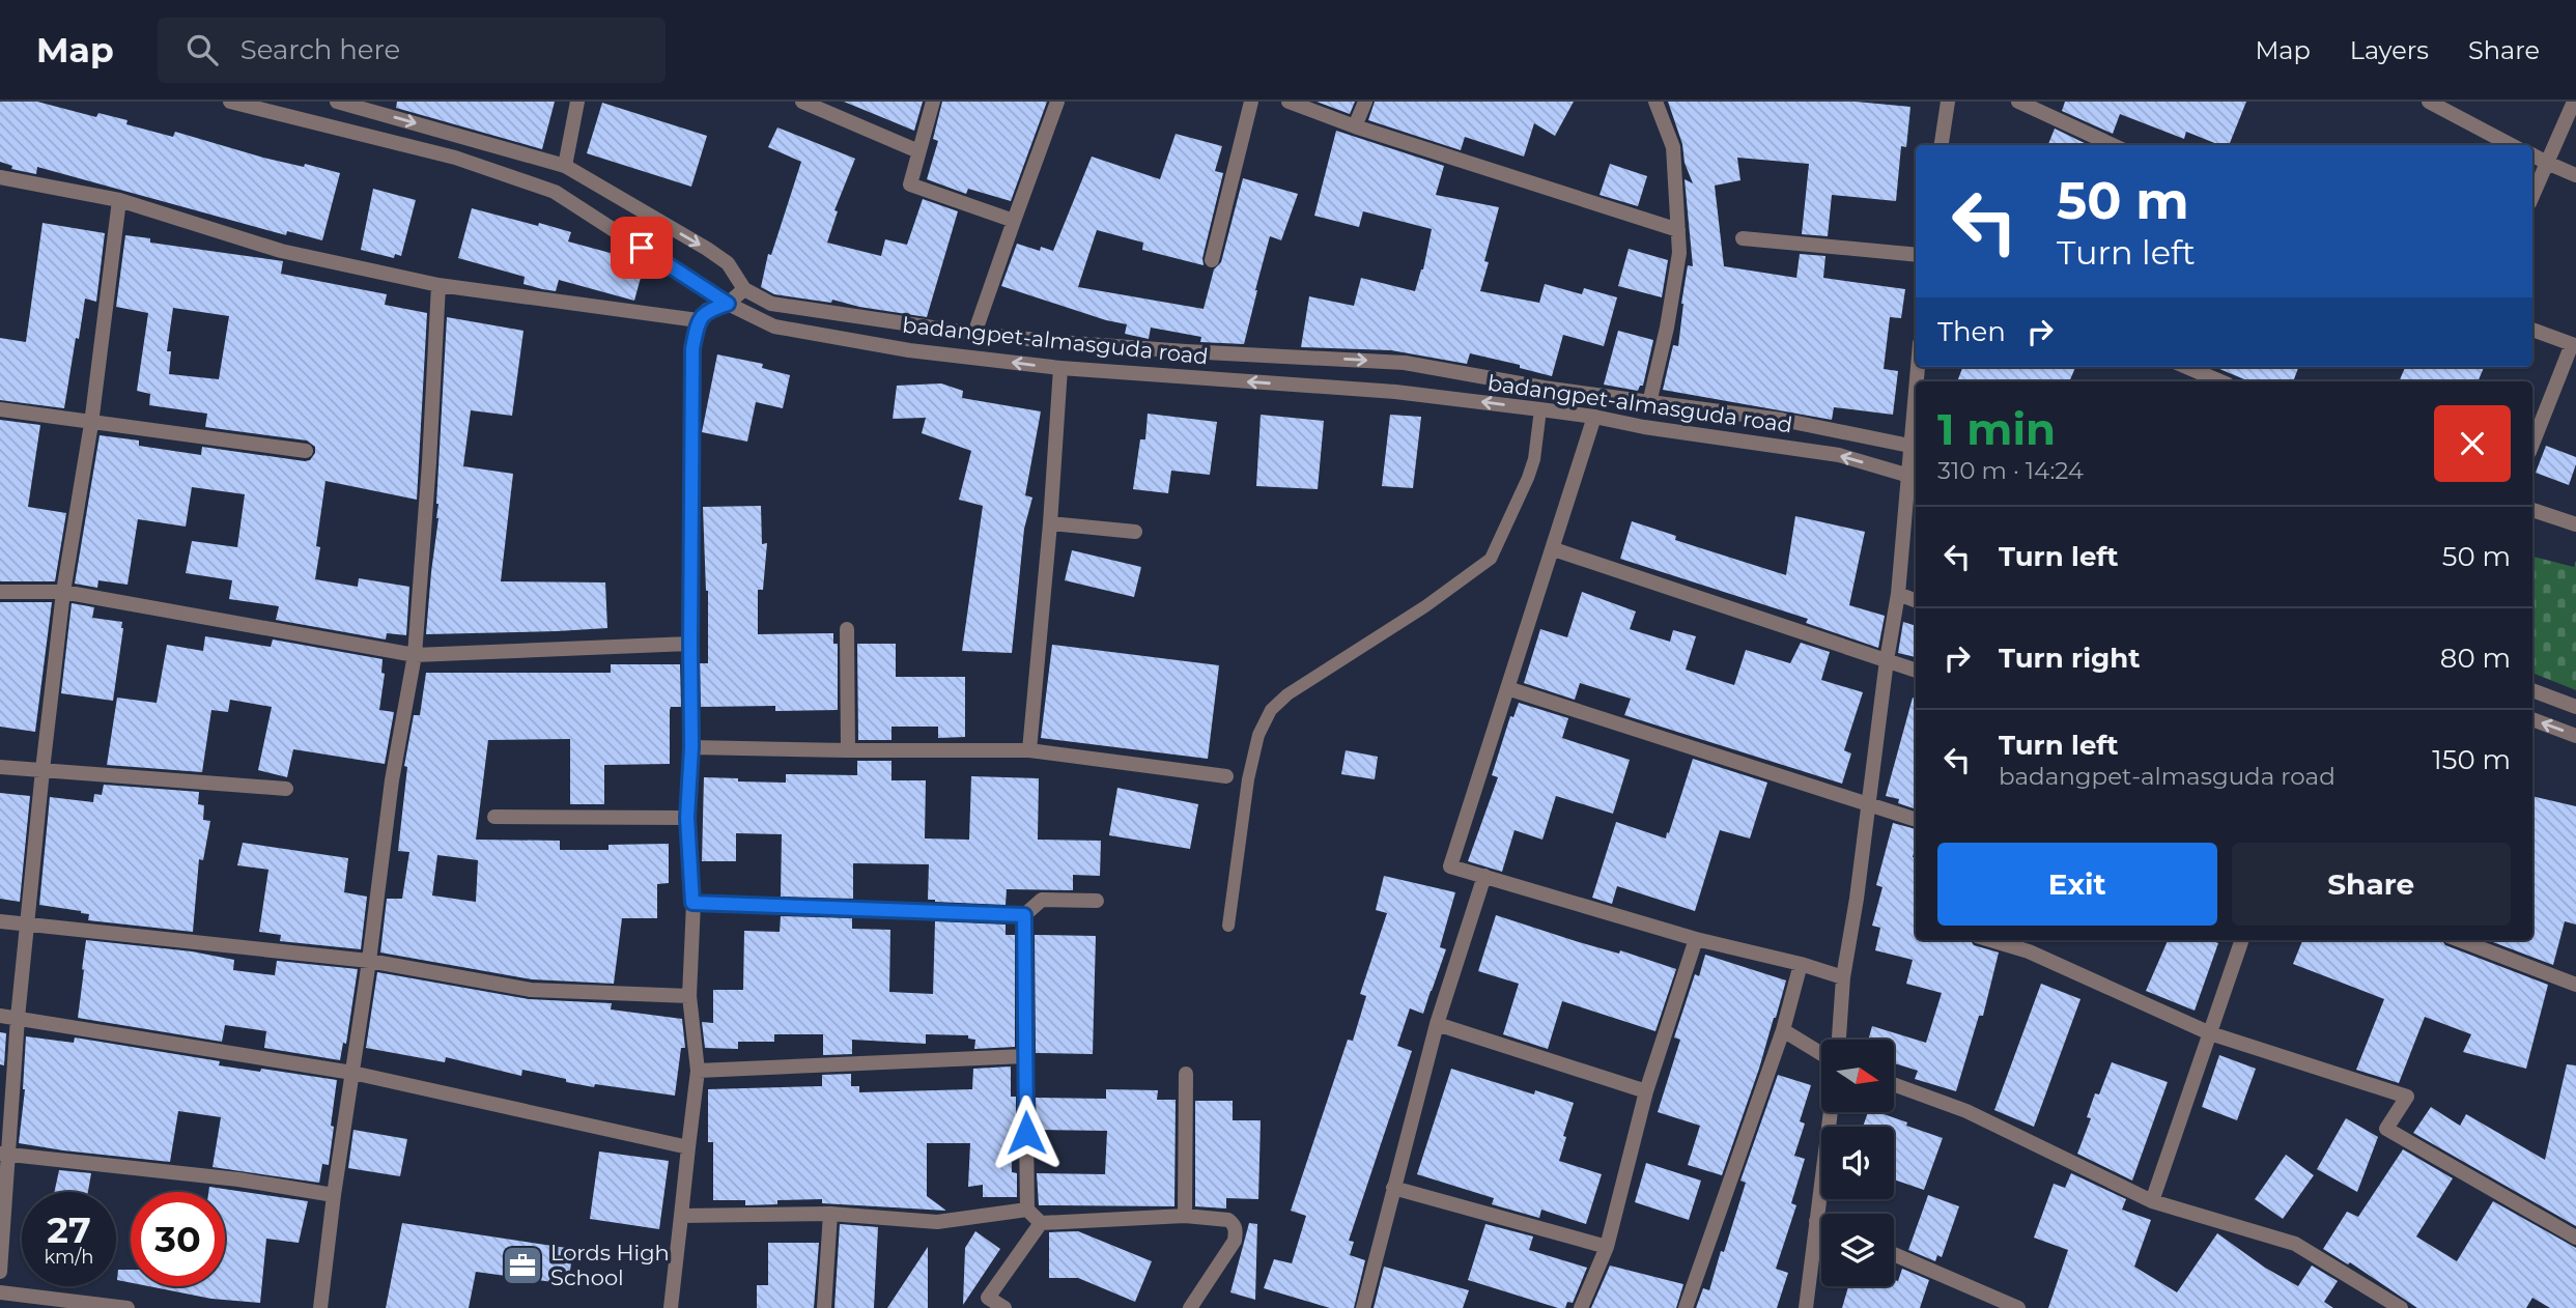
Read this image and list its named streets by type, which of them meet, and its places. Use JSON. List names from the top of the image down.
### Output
{
  "streets": {
    "street": ["badangpet-almasguda road"]
  },
  "places": {
    "office": ["Lords High School"]
  },
  "north": "right",
  "page": {
    "header": "Map",
    "search": "Search here",
    "nav": ["Map", "Layers", "Share"],
    "turn": ["50 m", "Turn left"],
    "then": "Then",
    "heading": ["1 min", "310 m · 14:24"],
    "list": [
      {
        "name": "Turn left",
        "value": "50 m"
      },
      {
        "name": "Turn right",
        "value": "80 m"
      },
      {
        "name": "Turn left",
        "note": "badangpet-almasguda road",
        "value": "150 m"
      }
    ],
    "buttons": ["Exit", "Share"],
    "speed": "27 km/h",
    "limit": "30"
  }
}
